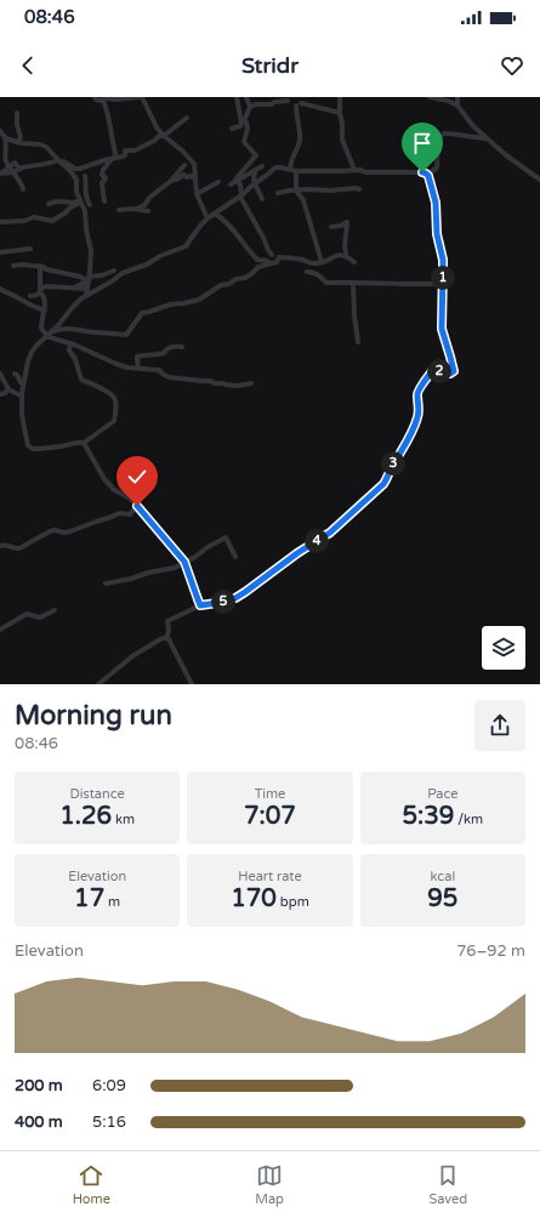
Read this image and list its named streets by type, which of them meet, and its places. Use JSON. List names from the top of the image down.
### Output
{
  "page": {
    "status": "08:46",
    "header": "Stridr",
    "pins": [
      "1",
      "2",
      "3",
      "4",
      "5"
    ],
    "heading": ["Morning run", "08:46"],
    "stats": [
      ["Distance", "1.26 km"],
      ["Time", "7:07"],
      ["Pace", "5:39 /km"],
      ["Elevation", "17 m"],
      ["Heart rate", "170 bpm"],
      ["kcal", "95"]
    ],
    "chart": ["Elevation", "76–92 m"],
    "list": [
      {
        "name": "200 m",
        "note": "6:09"
      },
      {
        "name": "400 m",
        "note": "5:16"
      }
    ],
    "tabs": ["Home", "Map", "Saved"]
  }
}
